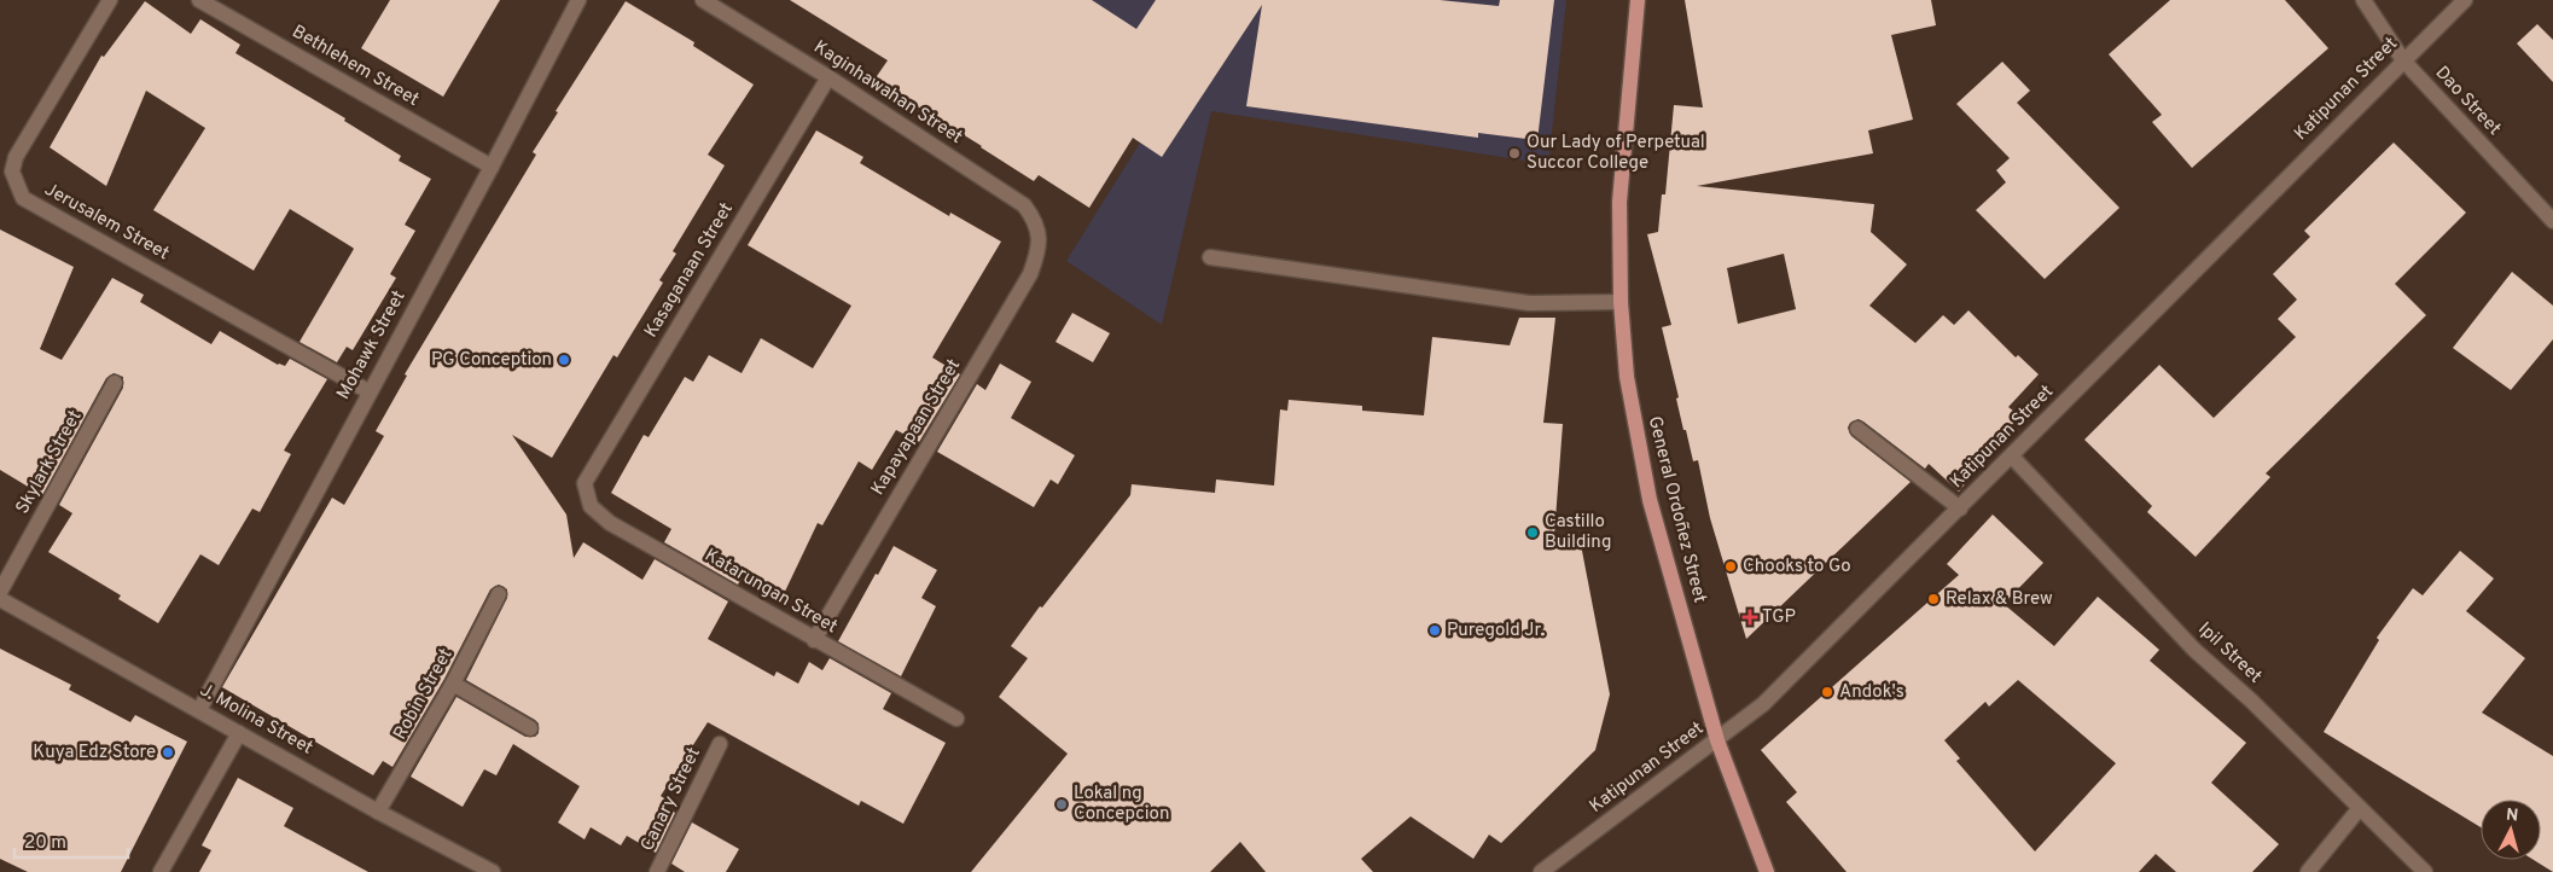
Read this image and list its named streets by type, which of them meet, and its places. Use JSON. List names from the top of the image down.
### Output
{
  "streets": {
    "main road": ["General Ordoñez Street"],
    "street": [
      "Bethlehem Street",
      "Katipunan Street",
      "Kaginhawahan Street",
      "Dao Street",
      "Jerusalem Street",
      "Kasaganaan Street",
      "Mohawk Street",
      "Kapayapaan Street",
      "Skylark Street",
      "Katarungan Street",
      "Ipil Street",
      "Robin Street",
      "J. Molina Street",
      "Canary Street"
    ]
  },
  "crossings": [
    ["Bethlehem Street", "Mohawk Street"],
    ["Katipunan Street", "Dao Street"],
    ["Katipunan Street", "General Ordoñez Street"],
    ["Katipunan Street", "Ipil Street"],
    ["Kaginhawahan Street", "Kasaganaan Street"],
    ["Kaginhawahan Street", "Kapayapaan Street"],
    ["Jerusalem Street", "Mohawk Street"],
    ["Kasaganaan Street", "Katarungan Street"],
    ["Mohawk Street", "J. Molina Street"],
    ["Kapayapaan Street", "Katarungan Street"],
    ["Robin Street", "J. Molina Street"]
  ],
  "places": {
    "other": [
      "Our Lady of Perpetual Succor College",
      "PG Conception",
      "Castillo Building",
      "Chooks to Go",
      "Relax & Brew",
      "Puregold Jr.",
      "Andok's",
      "Kuya Edz Store",
      "Lokal ng Concepcion"
    ],
    "health": ["TGP"]
  },
  "scale_bar": "20 m",
  "north": "top"
}
